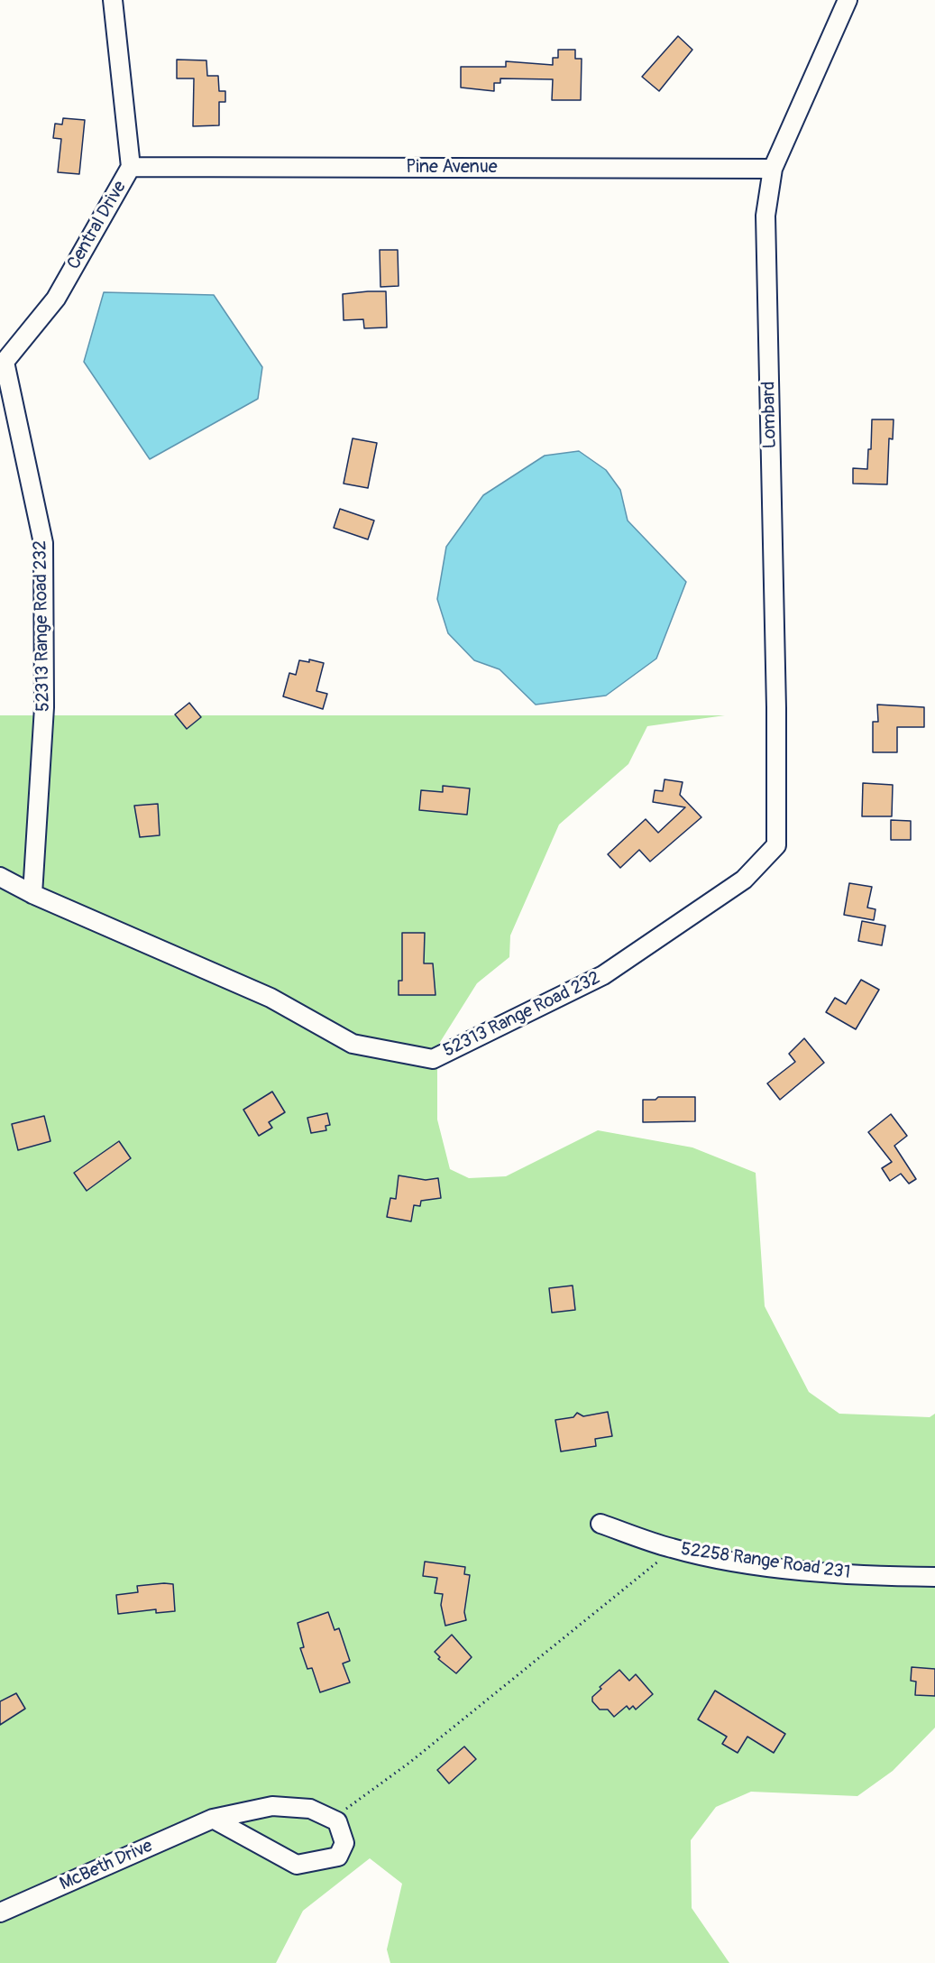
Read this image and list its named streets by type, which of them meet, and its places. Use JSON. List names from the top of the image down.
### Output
{
  "streets": {
    "street": [
      "Pine Avenue",
      "Central Drive",
      "Lombard",
      "52313 Range Road 232",
      "52258 Range Road 231",
      "McBeth Drive"
    ]
  },
  "crossings": [
    ["Pine Avenue", "Central Drive"],
    ["Pine Avenue", "Lombard"],
    ["Central Drive", "52313 Range Road 232"],
    ["Lombard", "52313 Range Road 232"]
  ]
}
